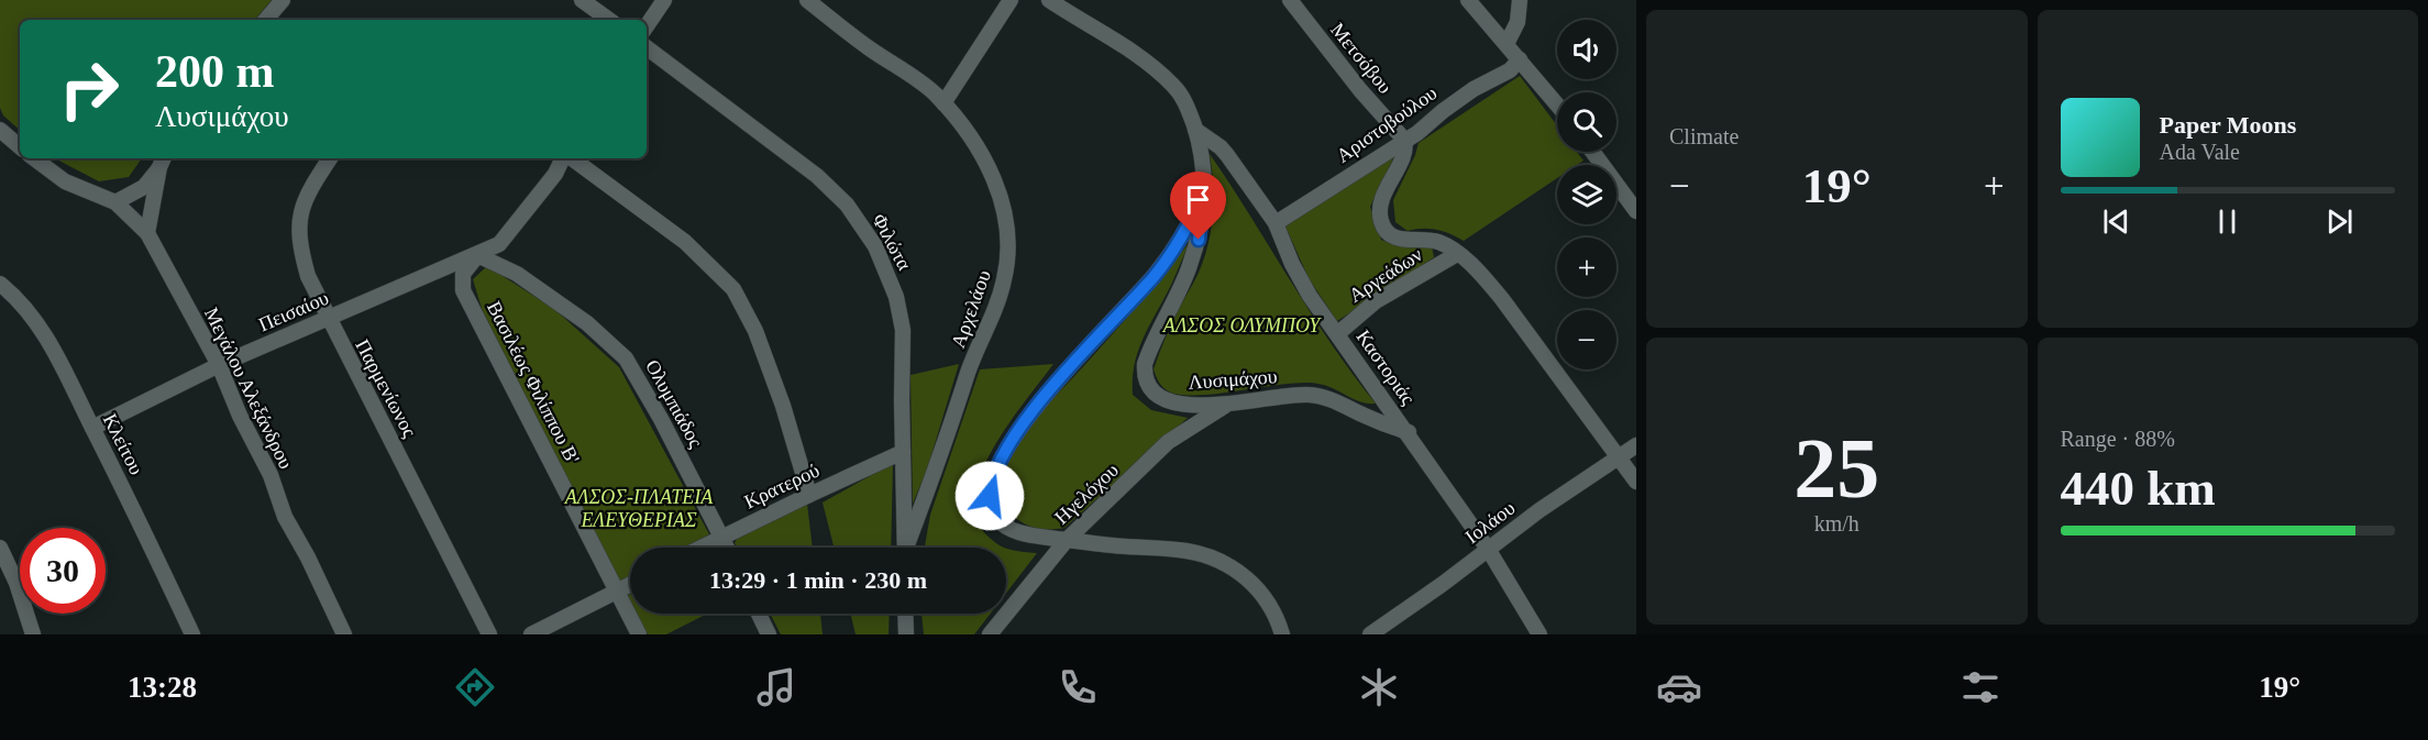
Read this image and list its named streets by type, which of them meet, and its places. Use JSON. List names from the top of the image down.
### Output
{
  "streets": {
    "street": [
      "Μετσόβου",
      "Αριστοβούλου",
      "Φιλώτα",
      "Αργεάδων",
      "Αρχελάου",
      "Πεισαίου",
      "Καστοριάς",
      "Λυσιμάχου",
      "Βασιλέως Φιλίππου Β'",
      "Μεγάλου Αλεξάνδρου",
      "Παρμενίωνος",
      "Ολυμπιάδος",
      "Κλείτου",
      "Κρατερού",
      "Ηγελόχου",
      "Ιολάου"
    ]
  },
  "crossings": [
    ["Μετσόβου", "Αριστοβούλου"],
    ["Αριστοβούλου", "Καστοριάς"],
    ["Φιλώτα", "Κρατερού"],
    ["Αργεάδων", "Καστοριάς"],
    ["Πεισαίου", "Βασιλέως Φιλίππου Β'"],
    ["Πεισαίου", "Μεγάλου Αλεξάνδρου"],
    ["Πεισαίου", "Παρμενίωνος"],
    ["Πεισαίου", "Ολυμπιάδος"],
    ["Πεισαίου", "Κλείτου"],
    ["Καστοριάς", "Λυσιμάχου"],
    ["Καστοριάς", "Ιολάου"],
    ["Λυσιμάχου", "Ηγελόχου"],
    ["Βασιλέως Φιλίππου Β'", "Ολυμπιάδος"],
    ["Ολυμπιάδος", "Κρατερού"]
  ],
  "parks": ["ΑΛΣΟΣ ΟΛΥΜΠΟΥ", "ΑΛΣΟΣ-ΠΛΑΤΕΙΑ ΕΛΕΥΘΕΡΙΑΣ"],
  "page": {
    "tile": [
      "Climate",
      ["25", "km/h"],
      ["Range · 88%", "440 km"]
    ],
    "map_buttons": ["+", "−"],
    "turn": ["200 m", "Λυσιμάχου"],
    "song": ["Paper Moons", "Ada Vale"],
    "heat": ["−", "19°", "+"],
    "limit": "30",
    "trip": "13:29 · 1 min · 230 m",
    "tabs": ["13:28", "19°"]
  }
}
